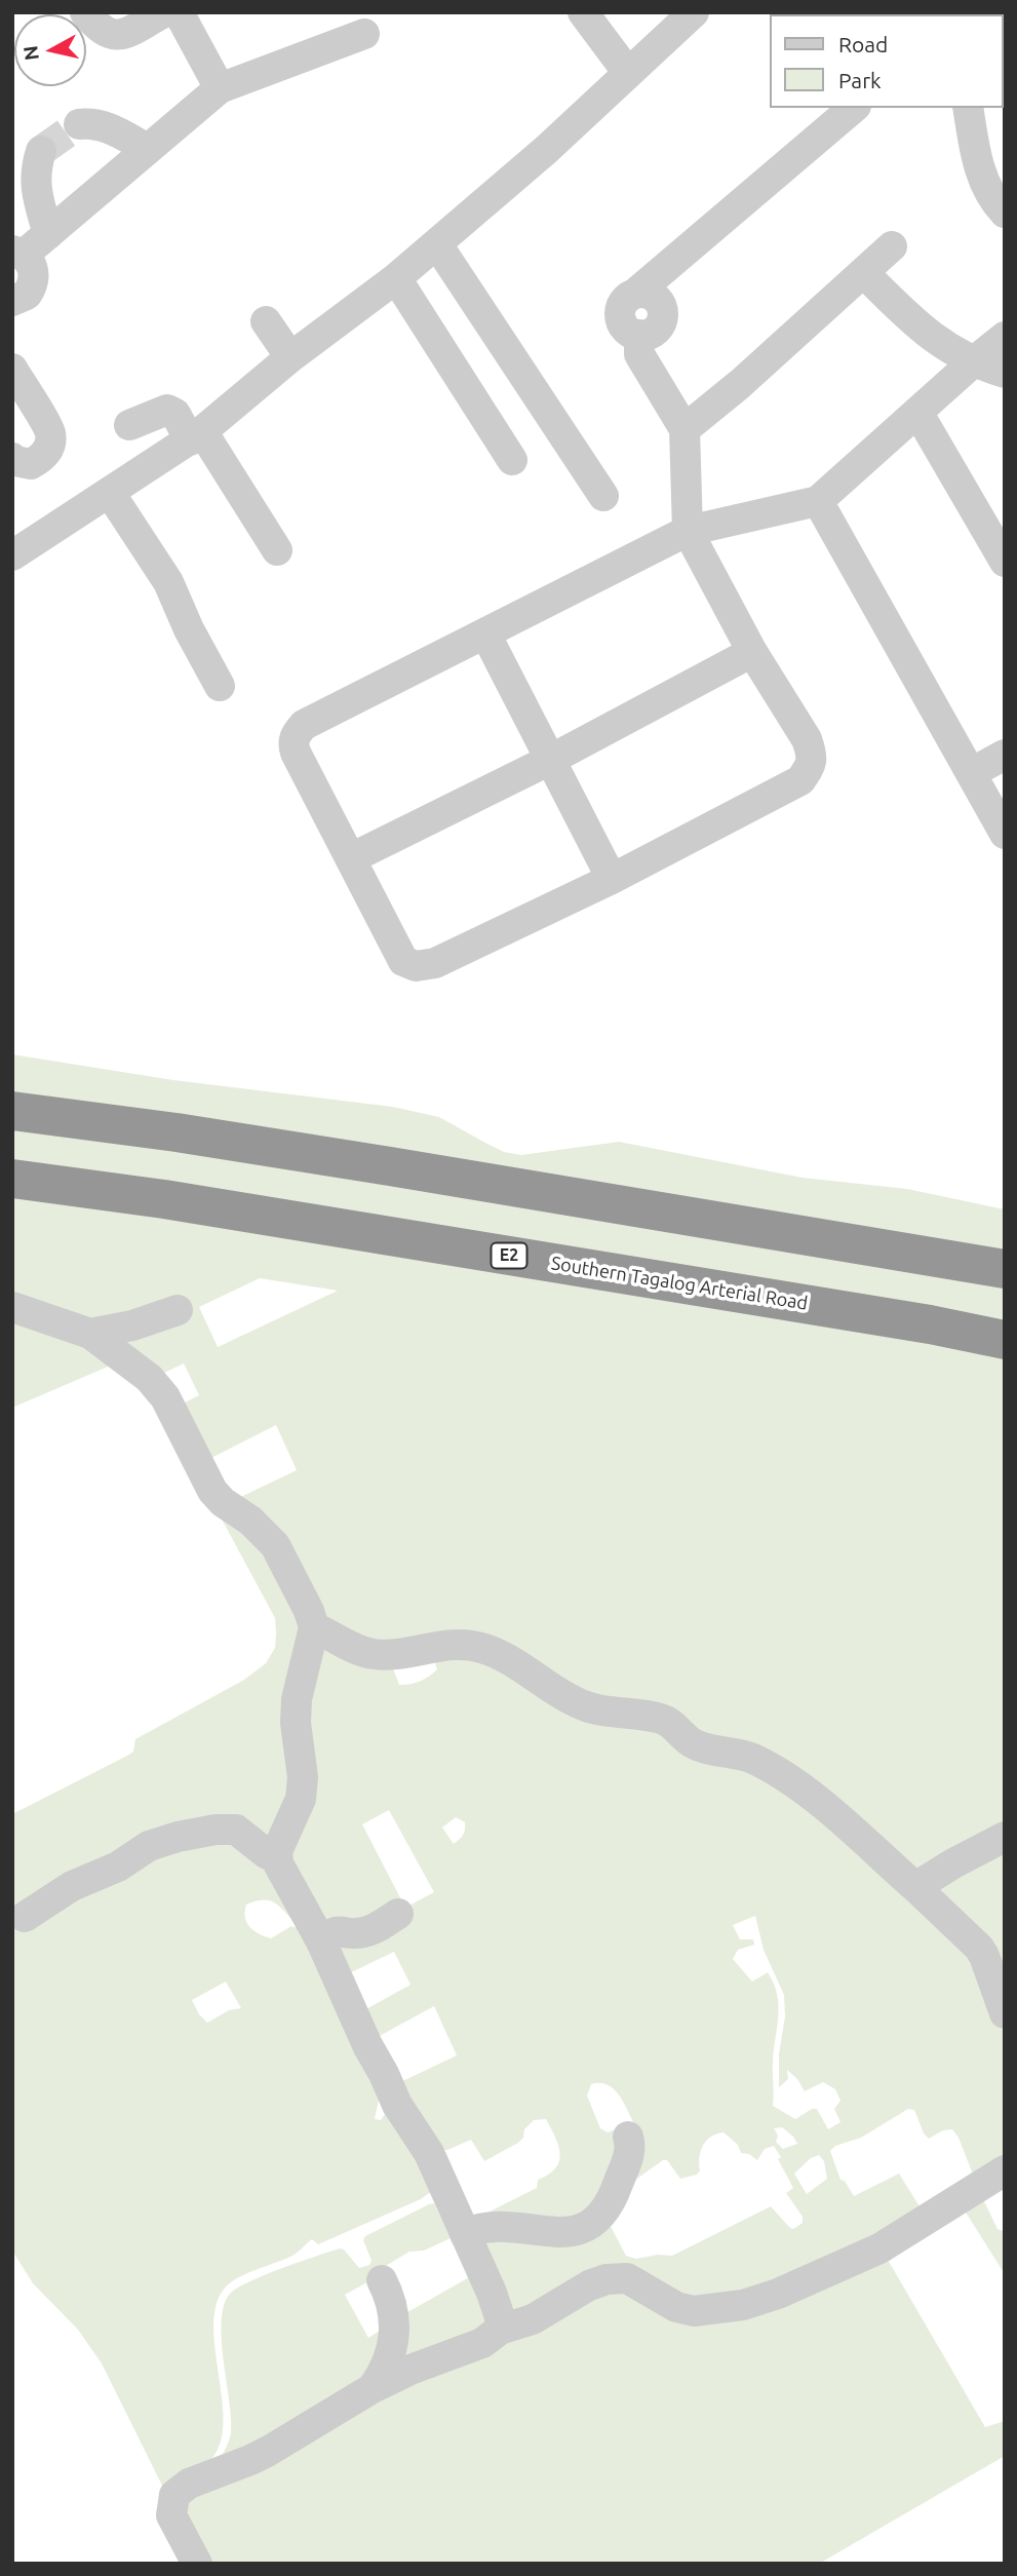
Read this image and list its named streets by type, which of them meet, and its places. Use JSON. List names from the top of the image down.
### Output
{
  "streets": {
    "highway": ["E2", "Southern Tagalog Arterial Road"]
  },
  "legend": ["Road", "Park"],
  "north": "left"
}
